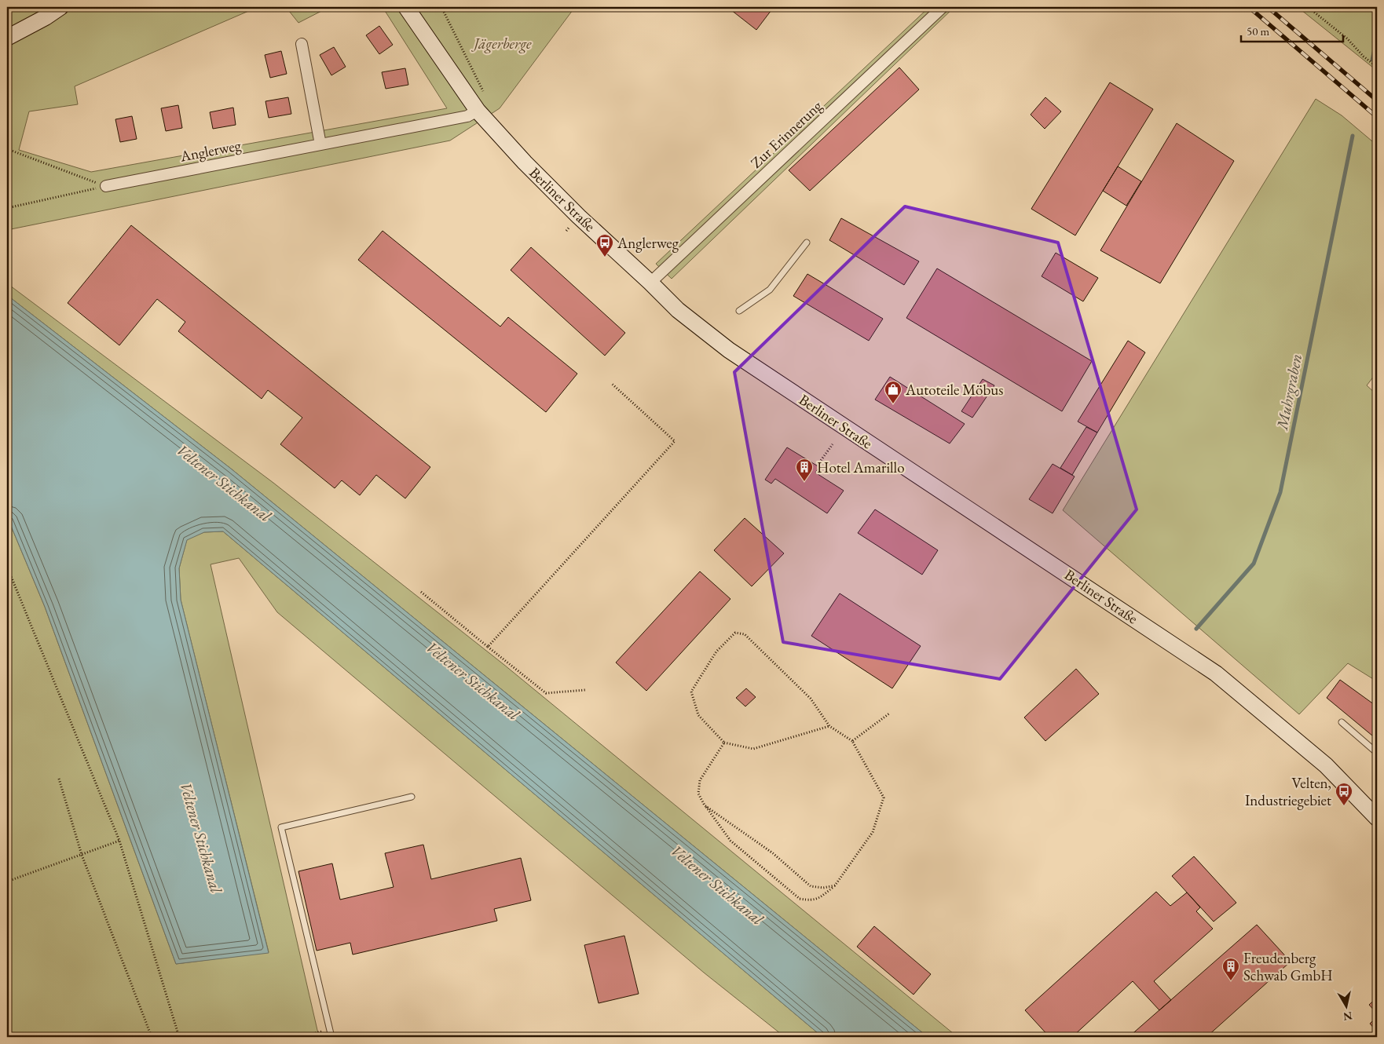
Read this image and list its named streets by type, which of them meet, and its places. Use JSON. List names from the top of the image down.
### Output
{
  "streets": {
    "main road": ["Berliner Straße"],
    "street": ["Zur Erinnerung", "Anglerweg"]
  },
  "crossings": [
    ["Zur Erinnerung", "Berliner Straße"],
    ["Anglerweg", "Berliner Straße"]
  ],
  "water": ["Muhrgraben", "Veltener Stichkanal"],
  "parks": ["Jägerberge"],
  "places": {
    "bus stop": ["Anglerweg", "Velten, Industriegebiet"],
    "shop": ["Autoteile Möbus"],
    "building": ["Hotel Amarillo", "Freudenberg Schwab GmbH"]
  },
  "scale_bar": "50 m",
  "north": "bottom"
}
